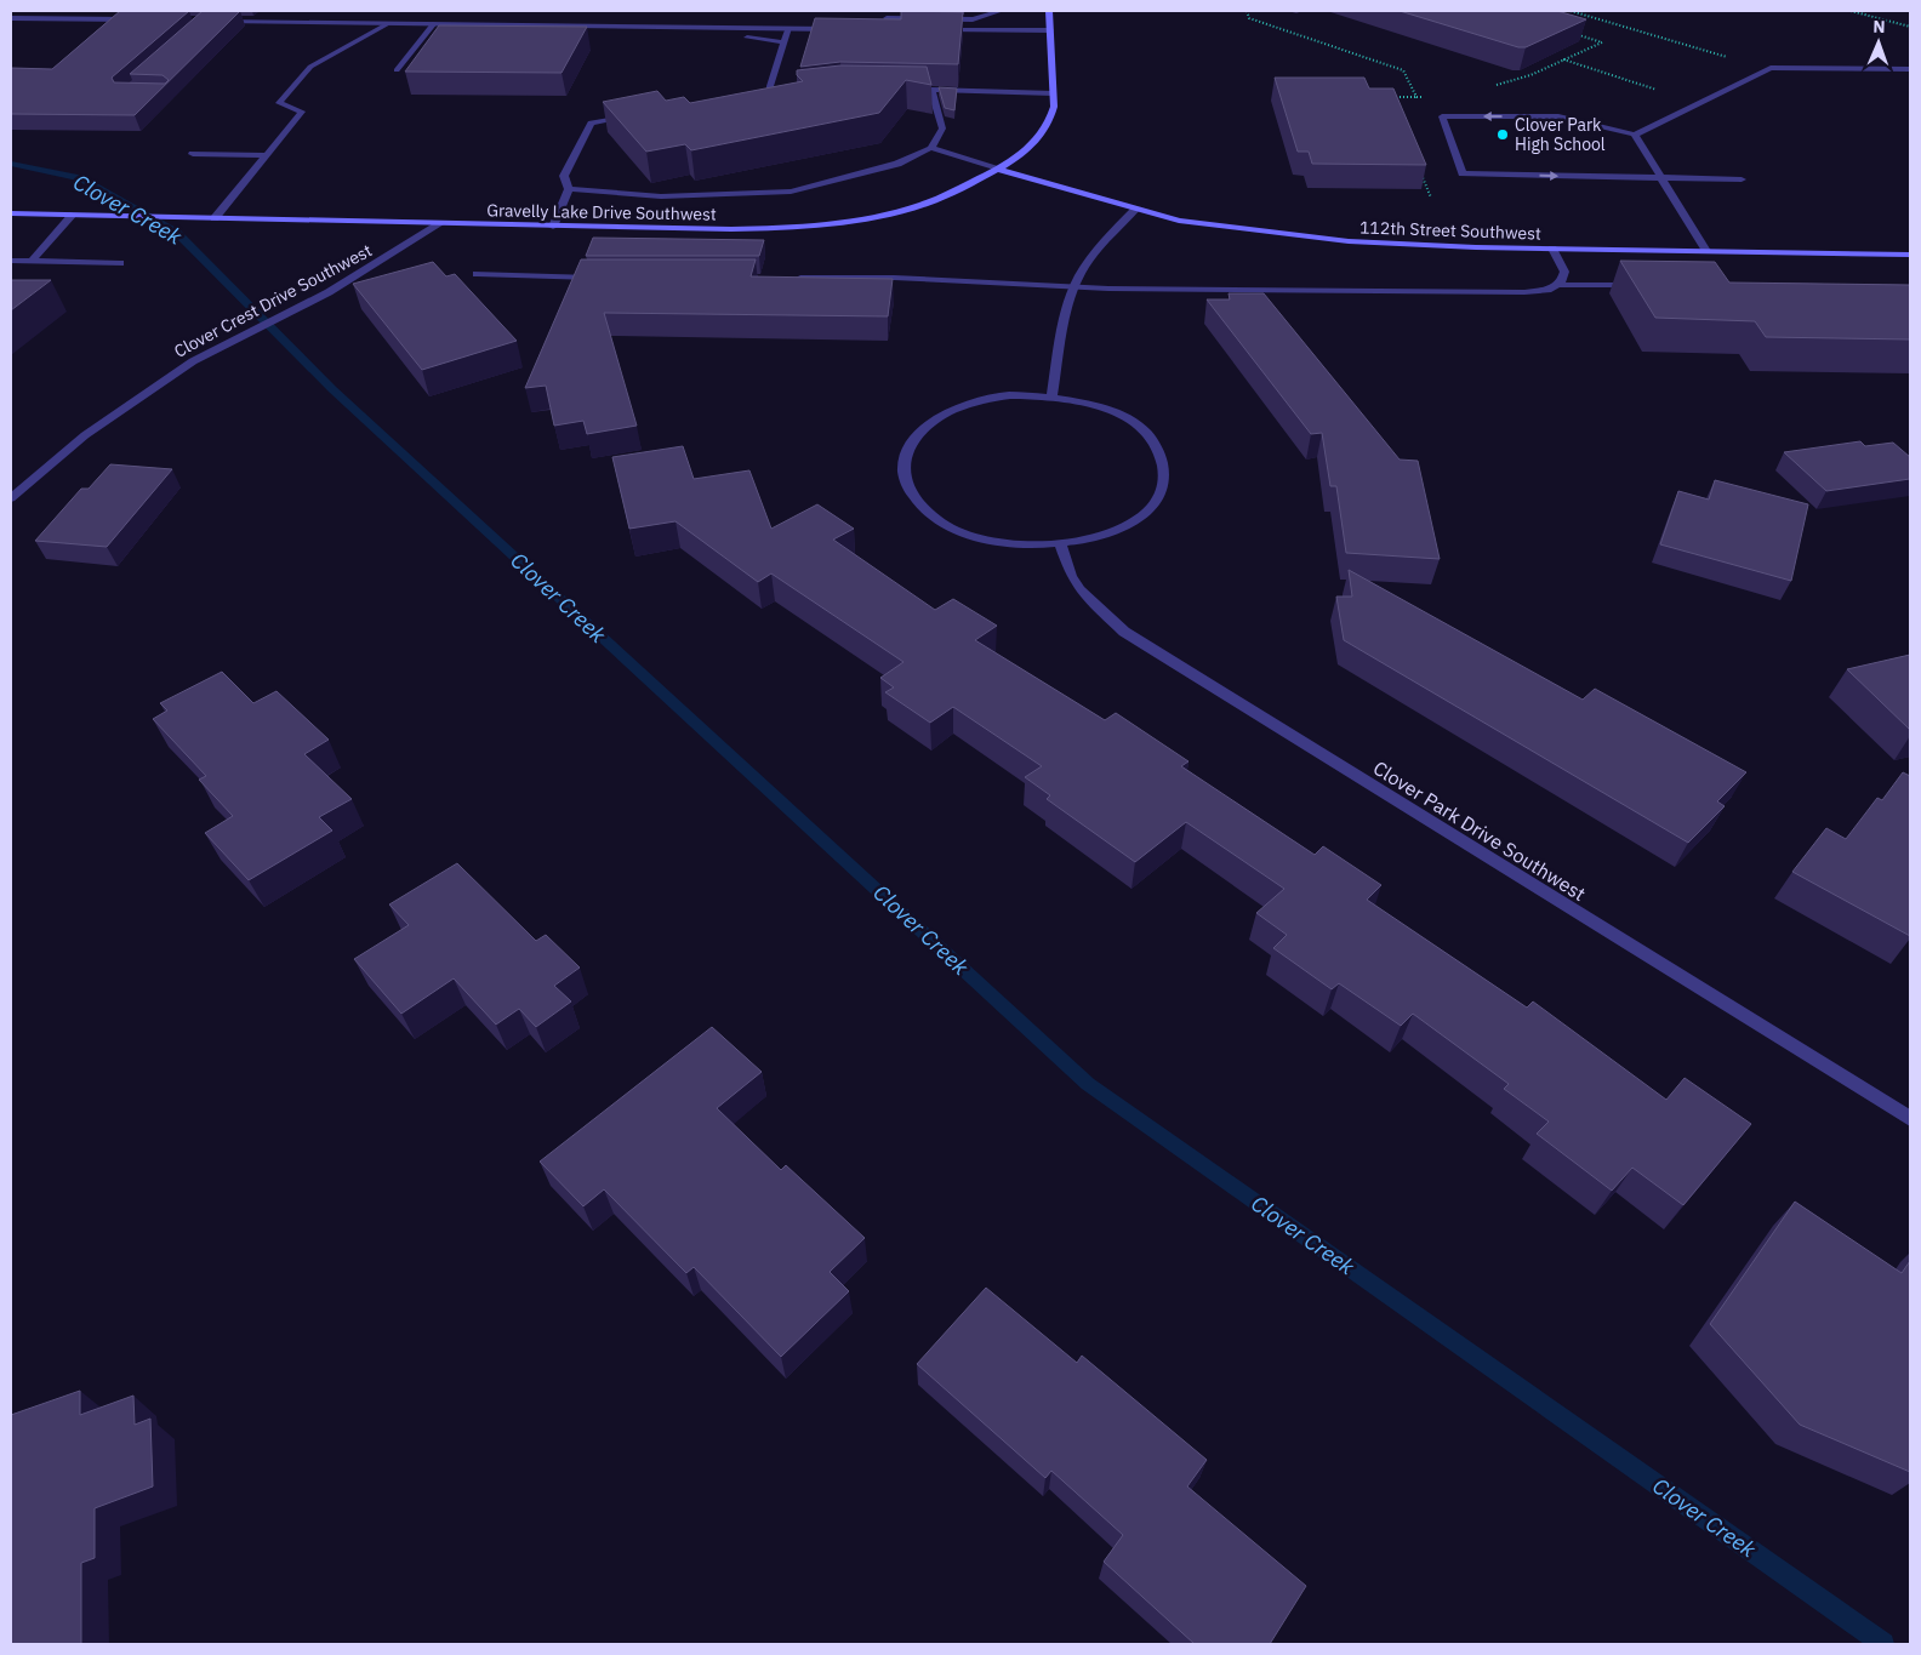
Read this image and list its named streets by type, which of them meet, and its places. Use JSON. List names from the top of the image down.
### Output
{
  "streets": {
    "main road": ["Gravelly Lake Drive Southwest", "112th Street Southwest"],
    "street": ["Clover Crest Drive Southwest", "Clover Park Drive Southwest"]
  },
  "crossings": [
    ["Gravelly Lake Drive Southwest", "112th Street Southwest"],
    ["Gravelly Lake Drive Southwest", "Clover Crest Drive Southwest"]
  ],
  "water": ["Clover Creek"],
  "places": ["Clover Park High School"],
  "north": "top"
}
